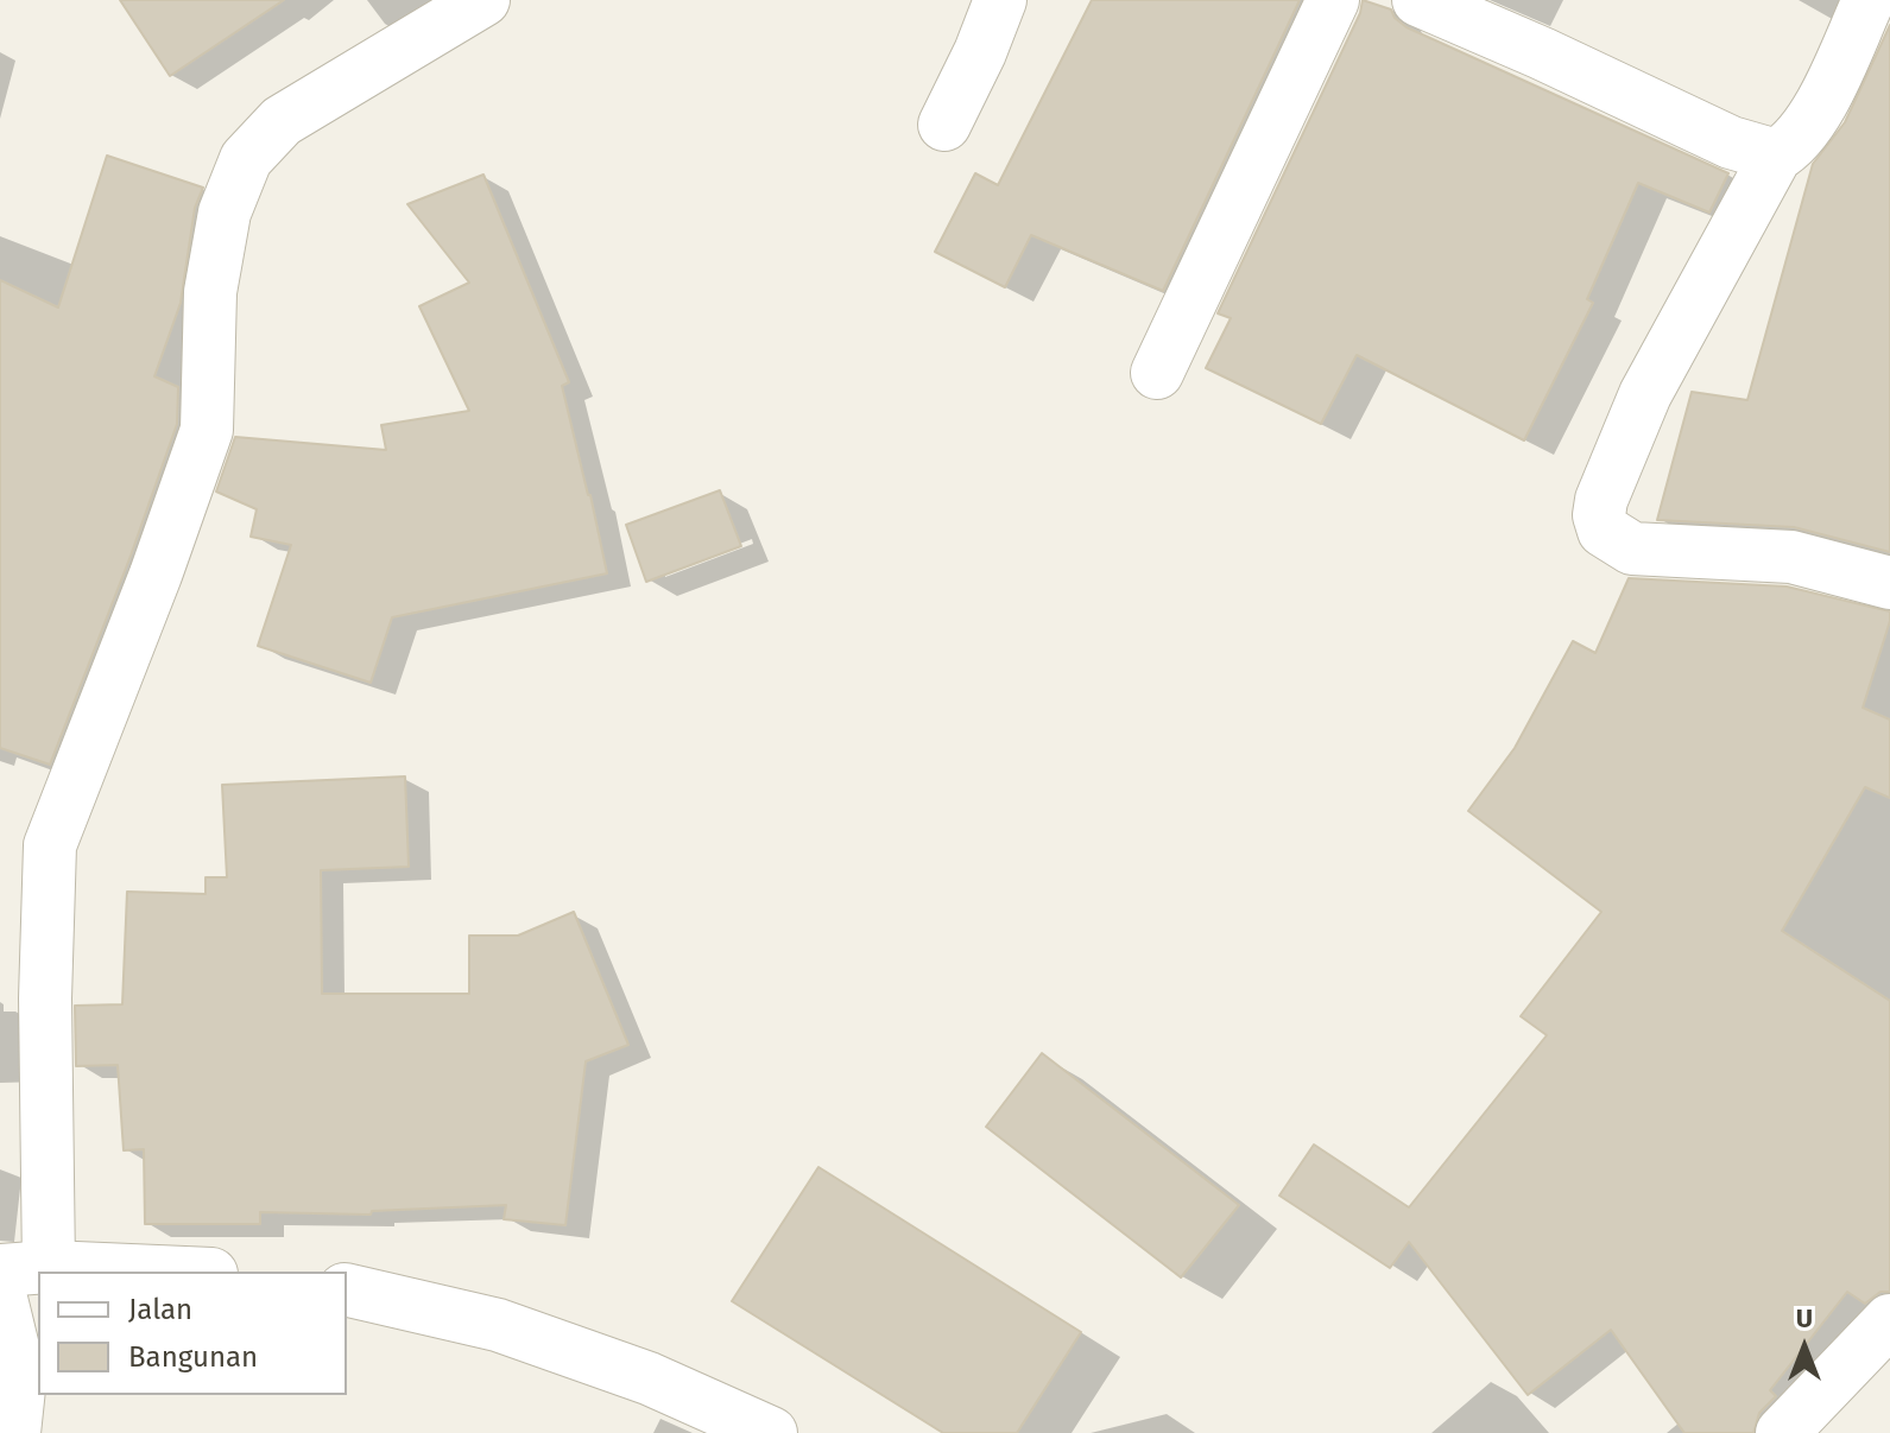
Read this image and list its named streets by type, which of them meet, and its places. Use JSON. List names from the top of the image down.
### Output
{
  "legend": ["Jalan", "Bangunan"],
  "north": "top"
}
